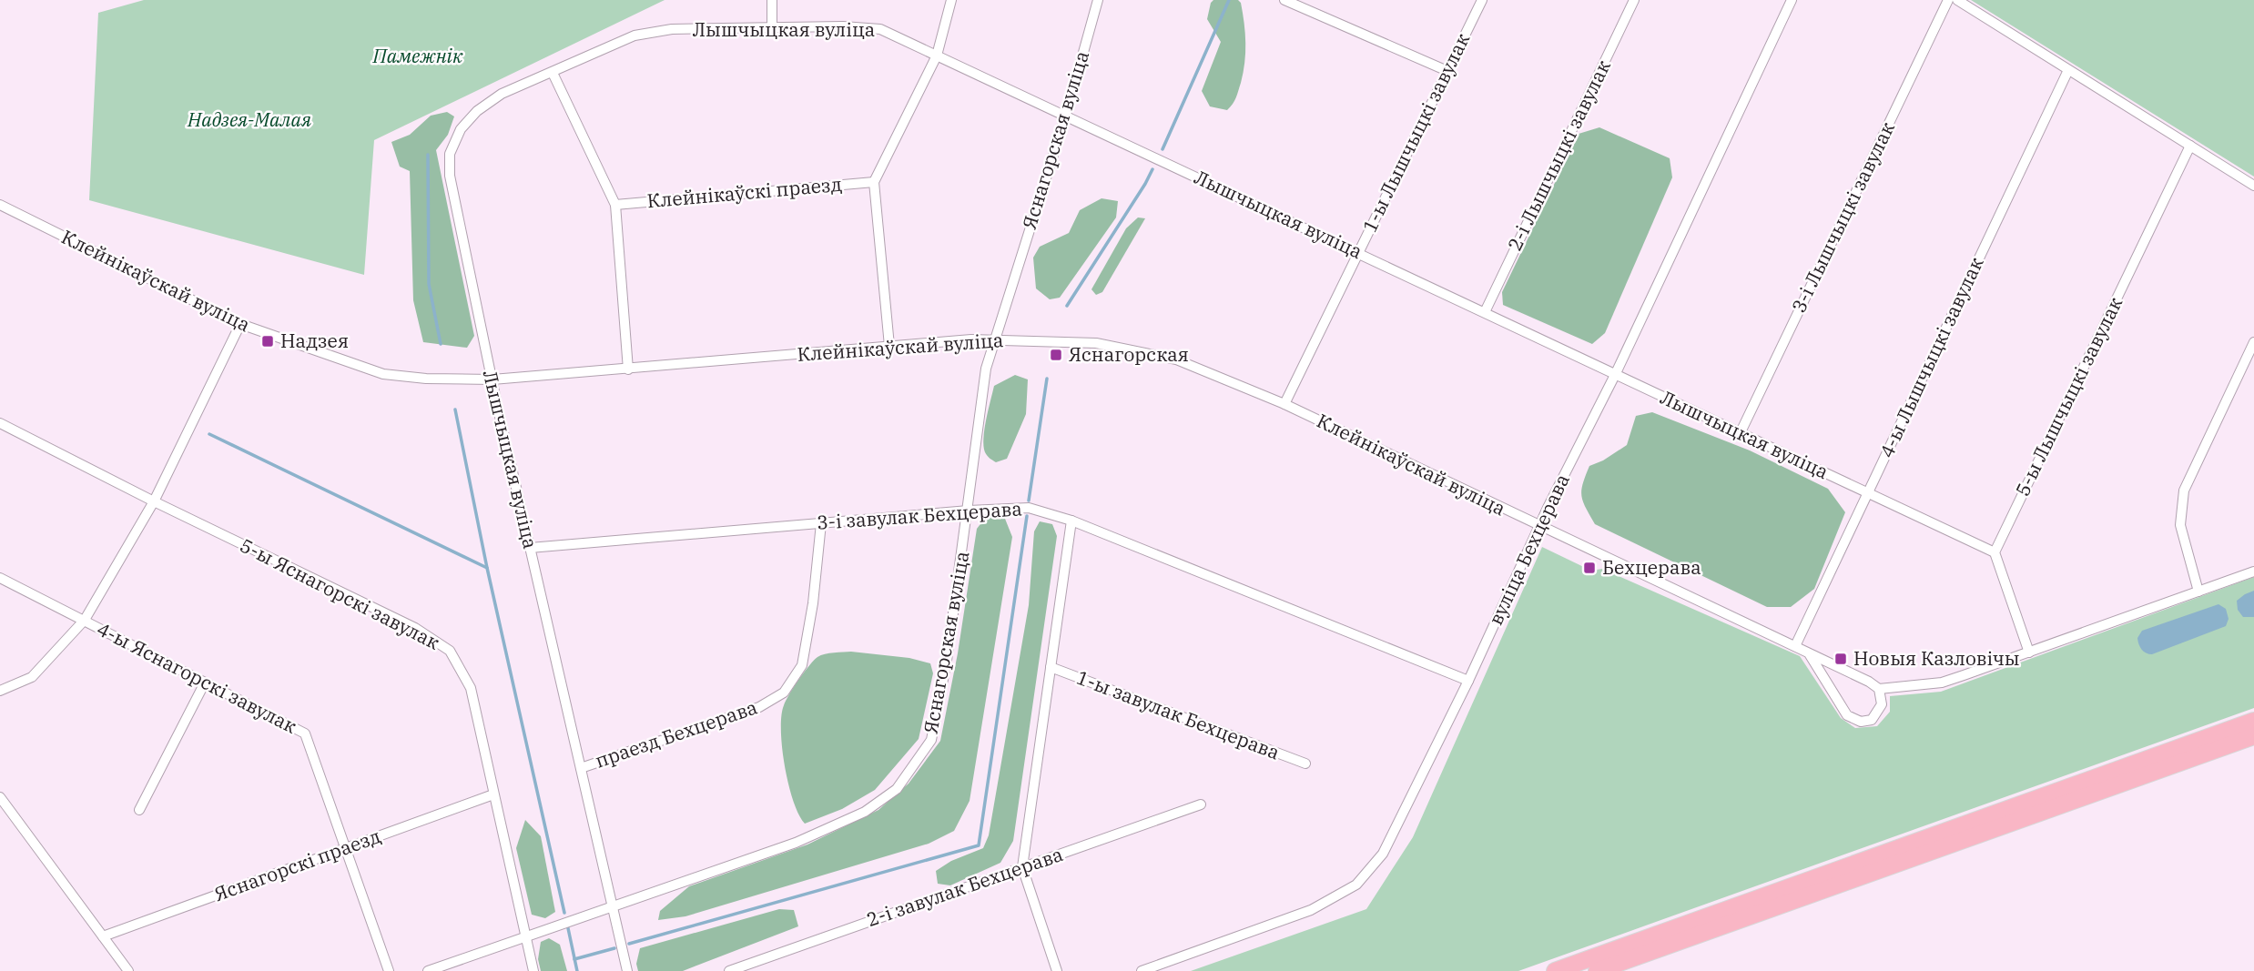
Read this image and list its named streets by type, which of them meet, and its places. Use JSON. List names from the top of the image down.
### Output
{
  "streets": {
    "street": [
      "Лышчыцкая вуліца",
      "1-ы Лышчыцкі завулак",
      "Яснагорская вуліца",
      "2-і Лышчыцкі завулак",
      "Клейнікаўскі праезд",
      "3-і Лышчыцкі завулак",
      "Клейнікаўскай вуліца",
      "4-ы Лышчыцкі завулак",
      "5-ы Лышчыцкі завулак",
      "3-і завулак Бехцерава",
      "вуліца Бехцерава",
      "5-ы Яснагорскі завулак",
      "4-ы Яснагорскі завулак",
      "1-ы завулак Бехцерава",
      "праезд Бехцерава",
      "Яснагорскі праезд",
      "2-і завулак Бехцерава"
    ]
  },
  "crossings": [
    ["Лышчыцкая вуліца", "1-ы Лышчыцкі завулак"],
    ["Лышчыцкая вуліца", "Яснагорская вуліца"],
    ["Лышчыцкая вуліца", "2-і Лышчыцкі завулак"],
    ["Лышчыцкая вуліца", "3-і Лышчыцкі завулак"],
    ["Лышчыцкая вуліца", "Клейнікаўскай вуліца"],
    ["Лышчыцкая вуліца", "4-ы Лышчыцкі завулак"],
    ["Лышчыцкая вуліца", "5-ы Лышчыцкі завулак"],
    ["Лышчыцкая вуліца", "3-і завулак Бехцерава"],
    ["Лышчыцкая вуліца", "вуліца Бехцерава"],
    ["Лышчыцкая вуліца", "праезд Бехцерава"],
    ["1-ы Лышчыцкі завулак", "Клейнікаўскай вуліца"],
    ["Яснагорская вуліца", "Клейнікаўскай вуліца"],
    ["Яснагорская вуліца", "3-і завулак Бехцерава"],
    ["Яснагорская вуліца", "5-ы Яснагорскі завулак"],
    ["Клейнікаўскай вуліца", "4-ы Лышчыцкі завулак"],
    ["Клейнікаўскай вуліца", "вуліца Бехцерава"],
    ["3-і завулак Бехцерава", "вуліца Бехцерава"],
    ["3-і завулак Бехцерава", "1-ы завулак Бехцерава"],
    ["3-і завулак Бехцерава", "праезд Бехцерава"],
    ["5-ы Яснагорскі завулак", "Яснагорскі праезд"],
    ["4-ы Яснагорскі завулак", "Яснагорскі праезд"],
    ["1-ы завулак Бехцерава", "2-і завулак Бехцерава"]
  ],
  "parks": ["Памежнік", "Надзея-Малая"],
  "places": {
    "transit": [
      "Надзея",
      "Яснагорская",
      "Бехцерава",
      "Новыя Казловічы"
    ]
  }
}
